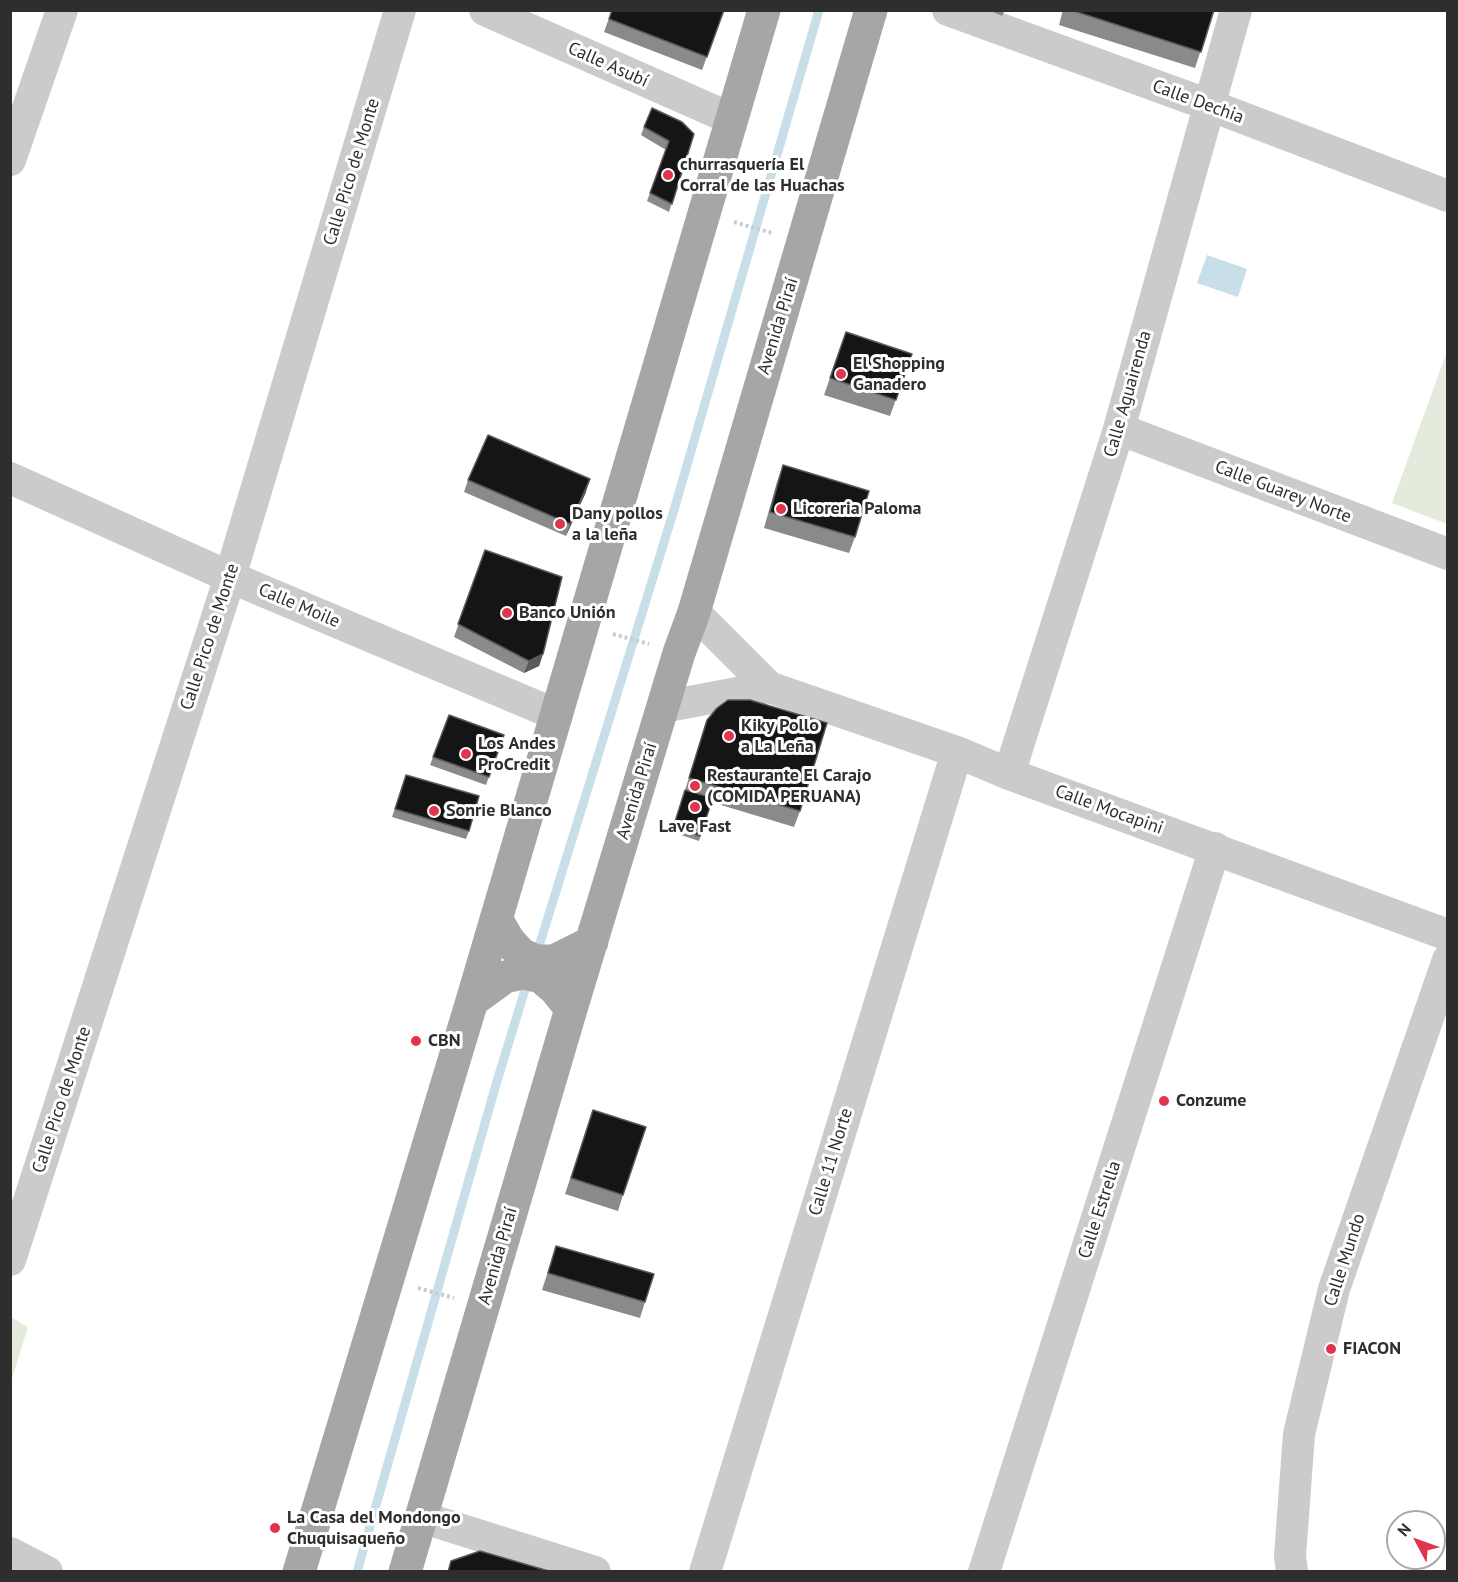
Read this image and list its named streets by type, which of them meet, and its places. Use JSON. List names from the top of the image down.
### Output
{
  "streets": {
    "main road": ["Avenida Piraí"],
    "street": [
      "Calle Asubí",
      "Calle Dechia",
      "Calle Pico de Monte",
      "Calle Aguairenda",
      "Calle Guarey Norte",
      "Calle Moile",
      "Calle Mocapini",
      "Calle 11 Norte",
      "Calle Estrella",
      "Calle Mundo"
    ]
  },
  "crossings": [
    ["Calle Dechia", "Calle Aguairenda"],
    ["Calle Pico de Monte", "Calle Moile"],
    ["Avenida Piraí", "Calle Mocapini"],
    ["Calle Aguairenda", "Calle Guarey Norte"],
    ["Calle Aguairenda", "Calle Mocapini"],
    ["Calle Mocapini", "Calle 11 Norte"],
    ["Calle Mocapini", "Calle Estrella"]
  ],
  "places": [
    "churrasquería El Corral de las Huachas",
    "El Shopping Ganadero",
    "Licoreria Paloma",
    "Dany pollos a la leña",
    "Banco Unión",
    "Kiky Pollo a La Leña",
    "Los Andes ProCredit",
    "Restaurante El Carajo (COMIDA PERUANA)",
    "Lave Fast",
    "Sonrie Blanco",
    "CBN",
    "Conzume",
    "FIACON",
    "La Casa del Mondongo Chuquisaqueño"
  ],
  "north": "top left"
}
